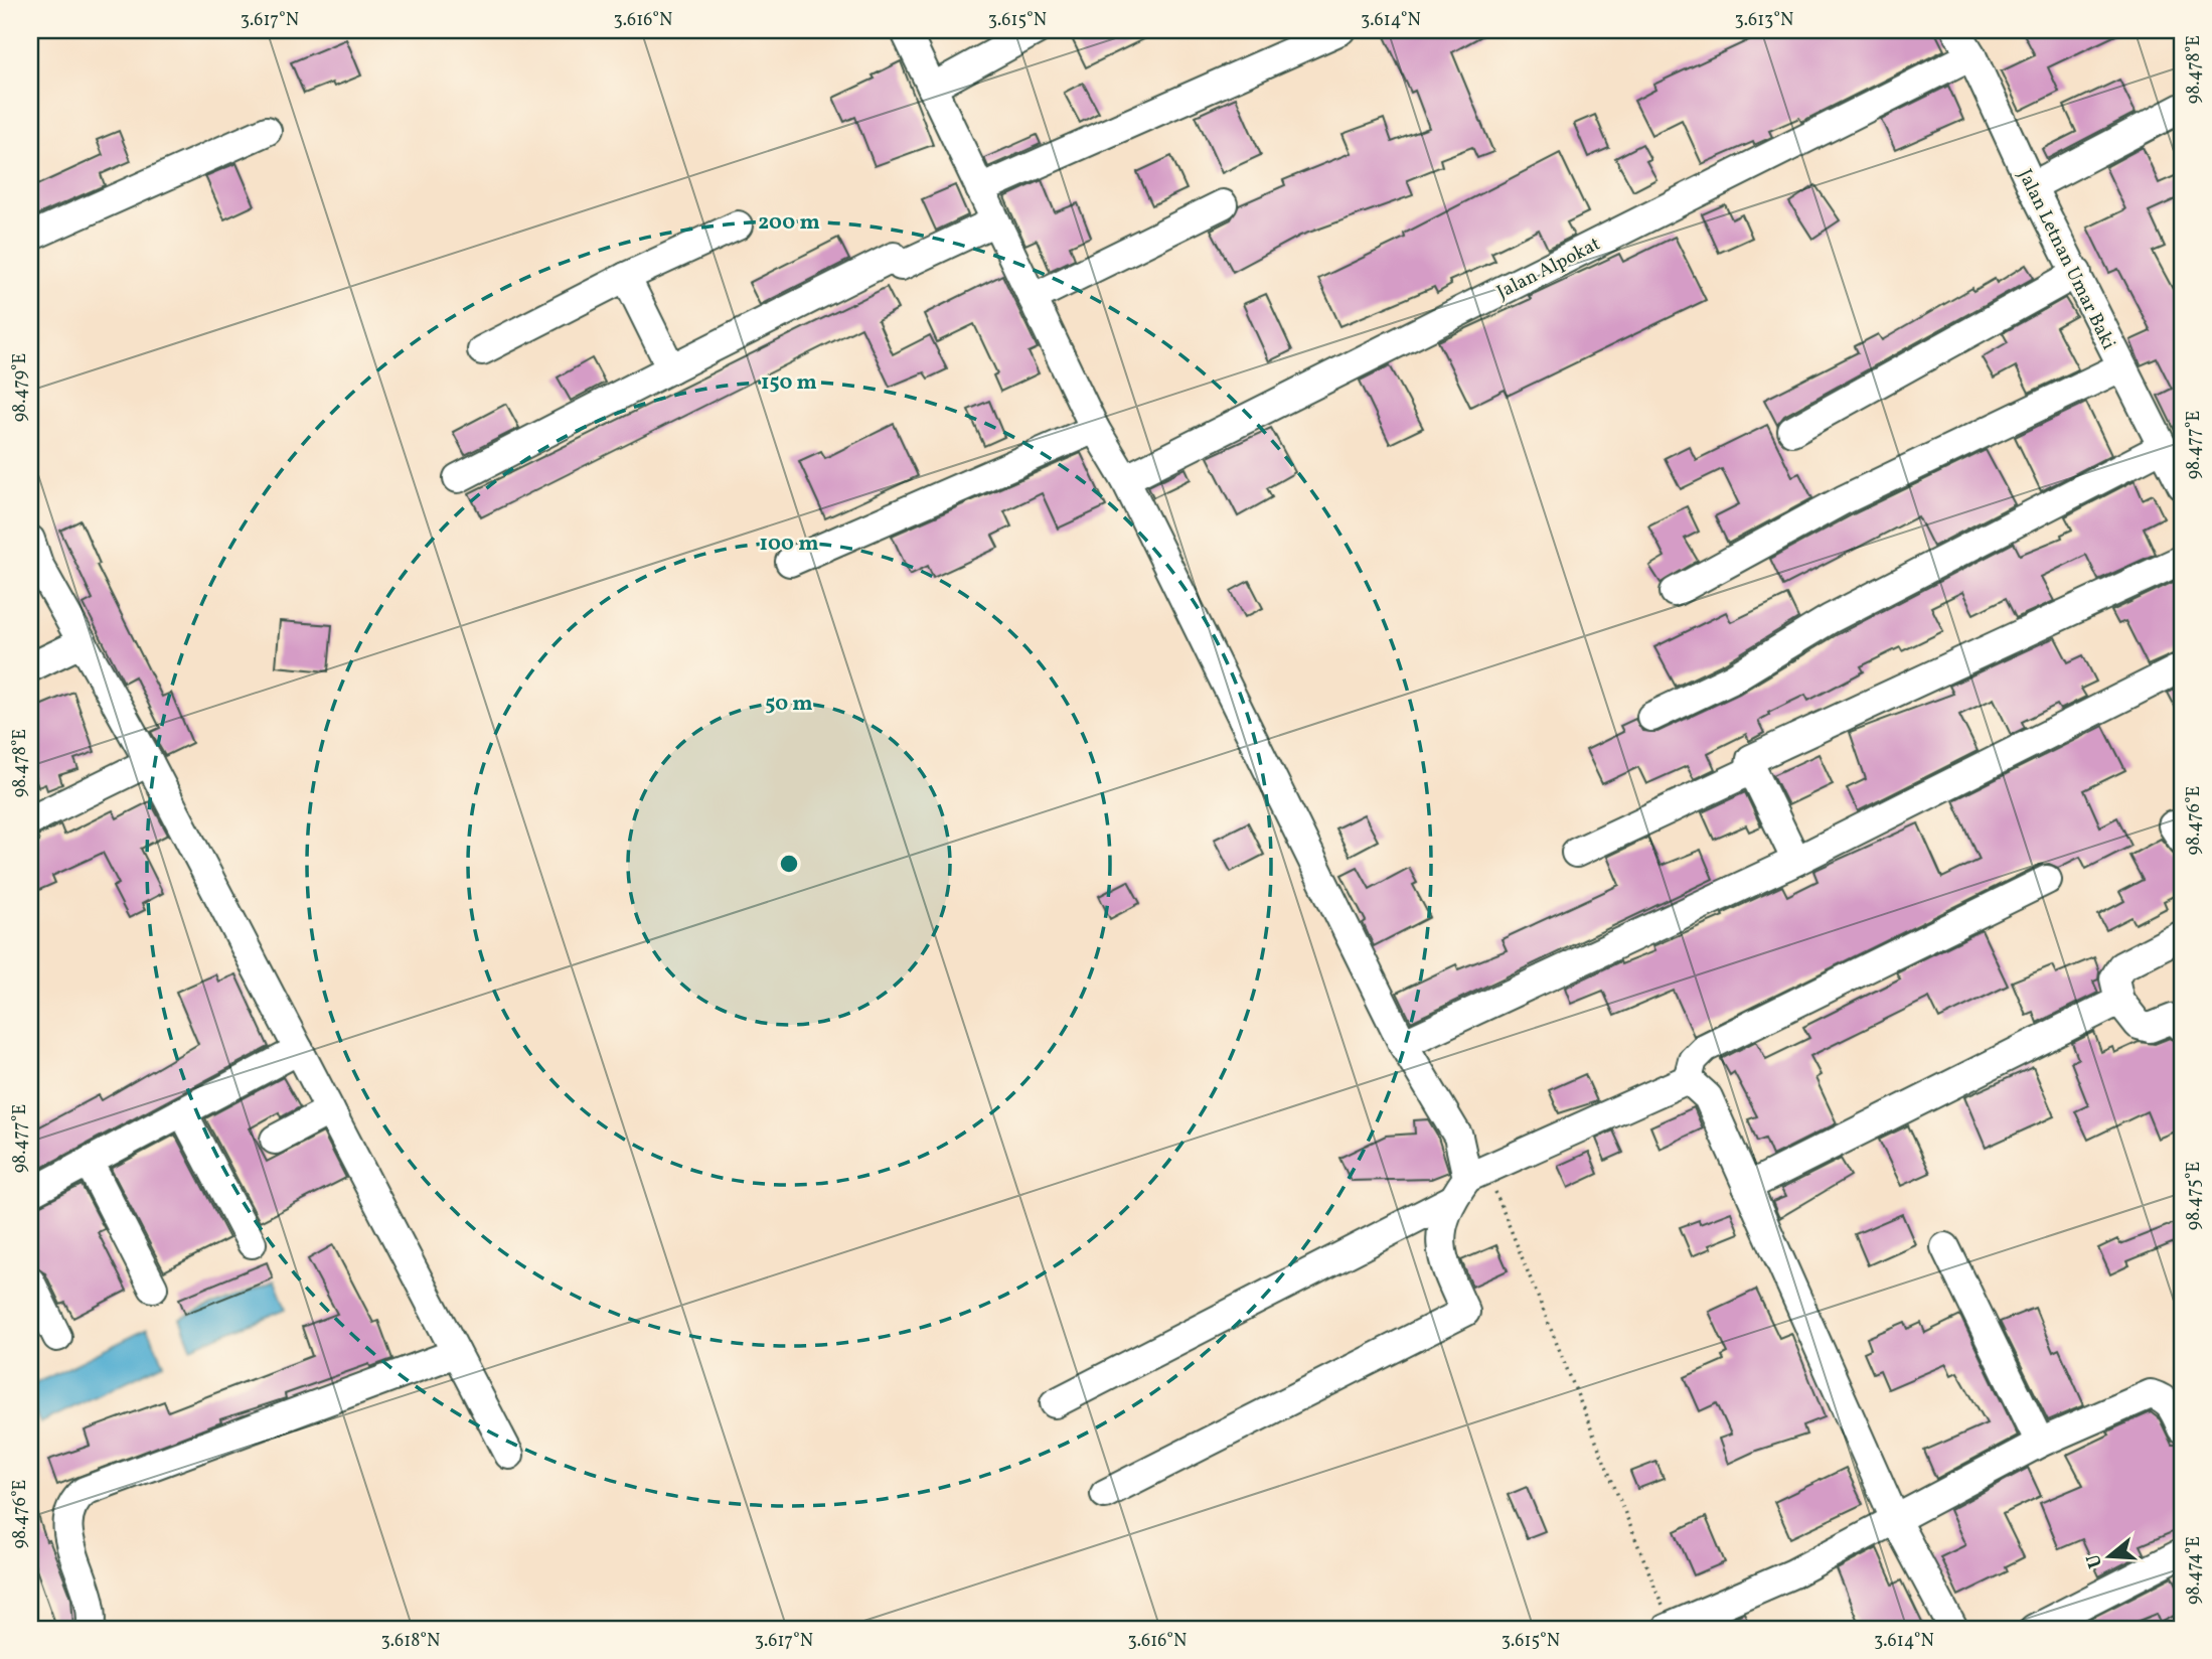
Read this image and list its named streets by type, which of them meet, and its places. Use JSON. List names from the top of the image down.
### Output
{
  "streets": {
    "street": ["Jalan Letnan Umar Baki", "Jalan Alpokat"]
  },
  "crossings": [
    ["Jalan Letnan Umar Baki", "Jalan Alpokat"]
  ],
  "north": "left",
  "coordinates": [
    "3.617°N",
    "3.616°N",
    "3.615°N",
    "3.614°N",
    "3.613°N",
    "98.478°E",
    "98.479°E",
    "98.477°E",
    "98.476°E",
    "98.475°E",
    "98.474°E",
    "3.618°N"
  ],
  "rings": [
    "200 m",
    "150 m",
    "100 m",
    "50 m"
  ]
}
